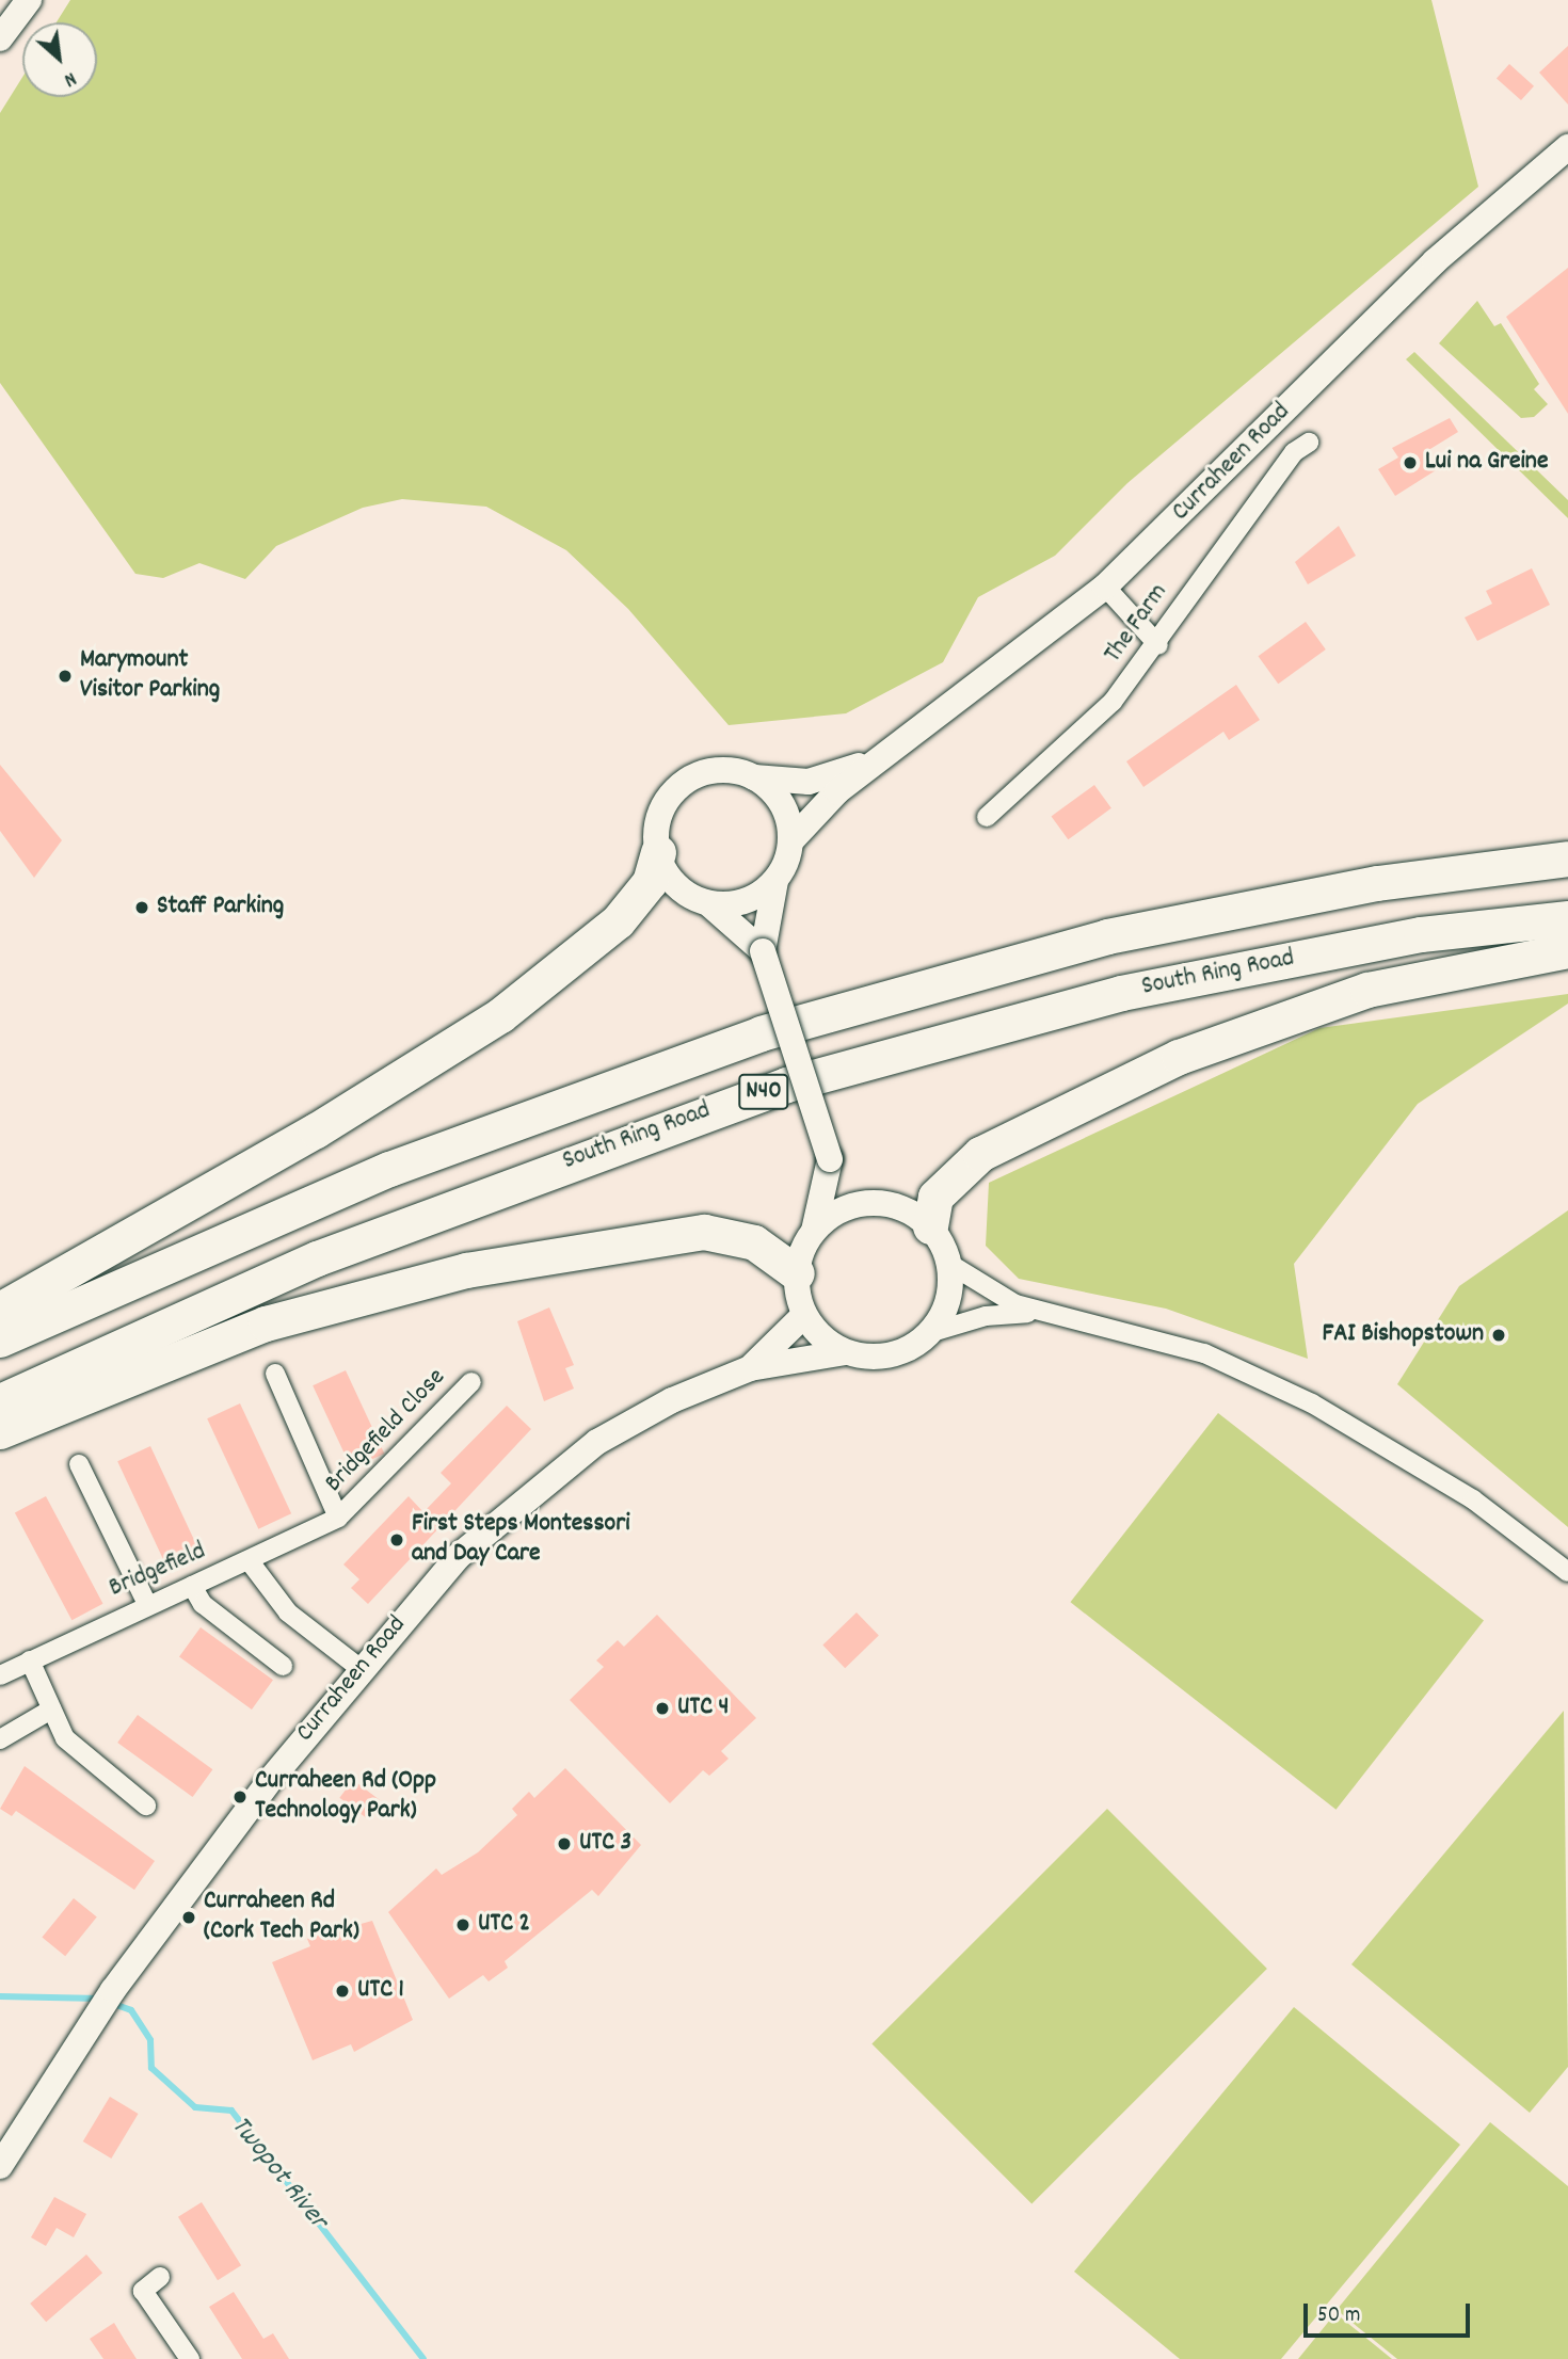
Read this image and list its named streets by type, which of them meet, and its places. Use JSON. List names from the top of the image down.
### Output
{
  "streets": {
    "highway": ["South Ring Road", "N40"],
    "street": [
      "Curraheen Road",
      "The Farm",
      "Bridgefield Close",
      "Bridgefield"
    ]
  },
  "crossings": [
    ["Bridgefield Close", "Bridgefield"]
  ],
  "water": ["Twopot River"],
  "places": [
    "Lui na Greine",
    "Marymount Visitor Parking",
    "Staff Parking",
    "FAI Bishopstown",
    "First Steps Montessori and Day Care",
    "UTC 4",
    "Curraheen Rd (Opp Technology Park)",
    "UTC 3",
    "Curraheen Rd (Cork Tech Park)",
    "UTC 2",
    "UTC 1"
  ],
  "scale_bar": "50 m",
  "north": "bottom right"
}
